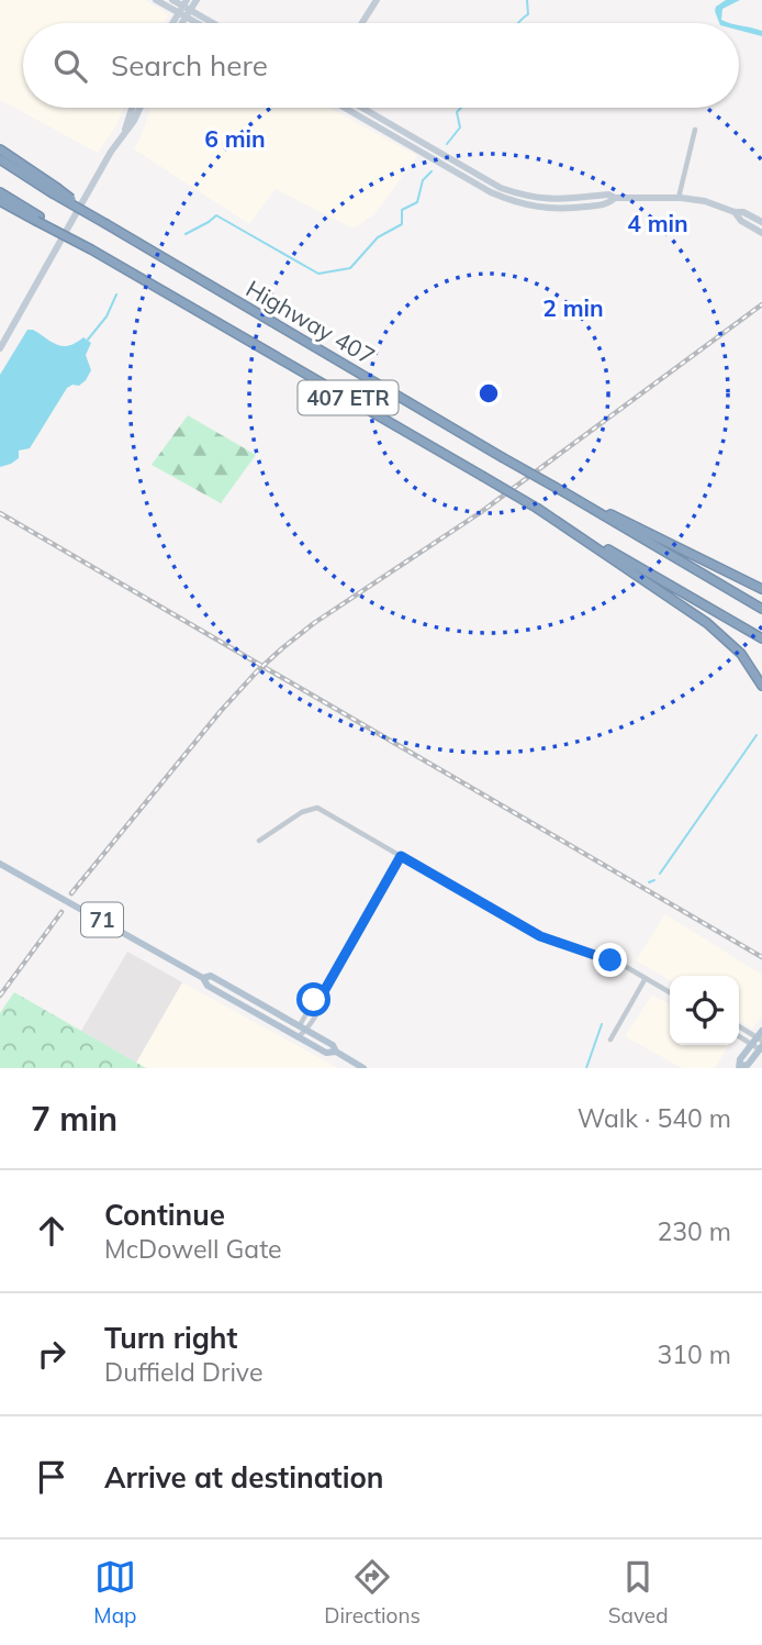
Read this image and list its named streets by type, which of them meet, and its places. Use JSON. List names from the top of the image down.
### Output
{
  "streets": {
    "highway": ["Highway 407", "407 ETR"],
    "main road": ["71"]
  },
  "page": {
    "search": "Search here",
    "heading": ["7 min", "Walk · 540 m"],
    "list": [
      ["Continue", "McDowell Gate", "230 m"],
      ["Turn right", "Duffield Drive", "310 m"],
      "Arrive at destination"
    ],
    "nav": ["Map", "Directions", "Saved"]
  },
  "rings": ["6 min", "4 min", "2 min"]
}
